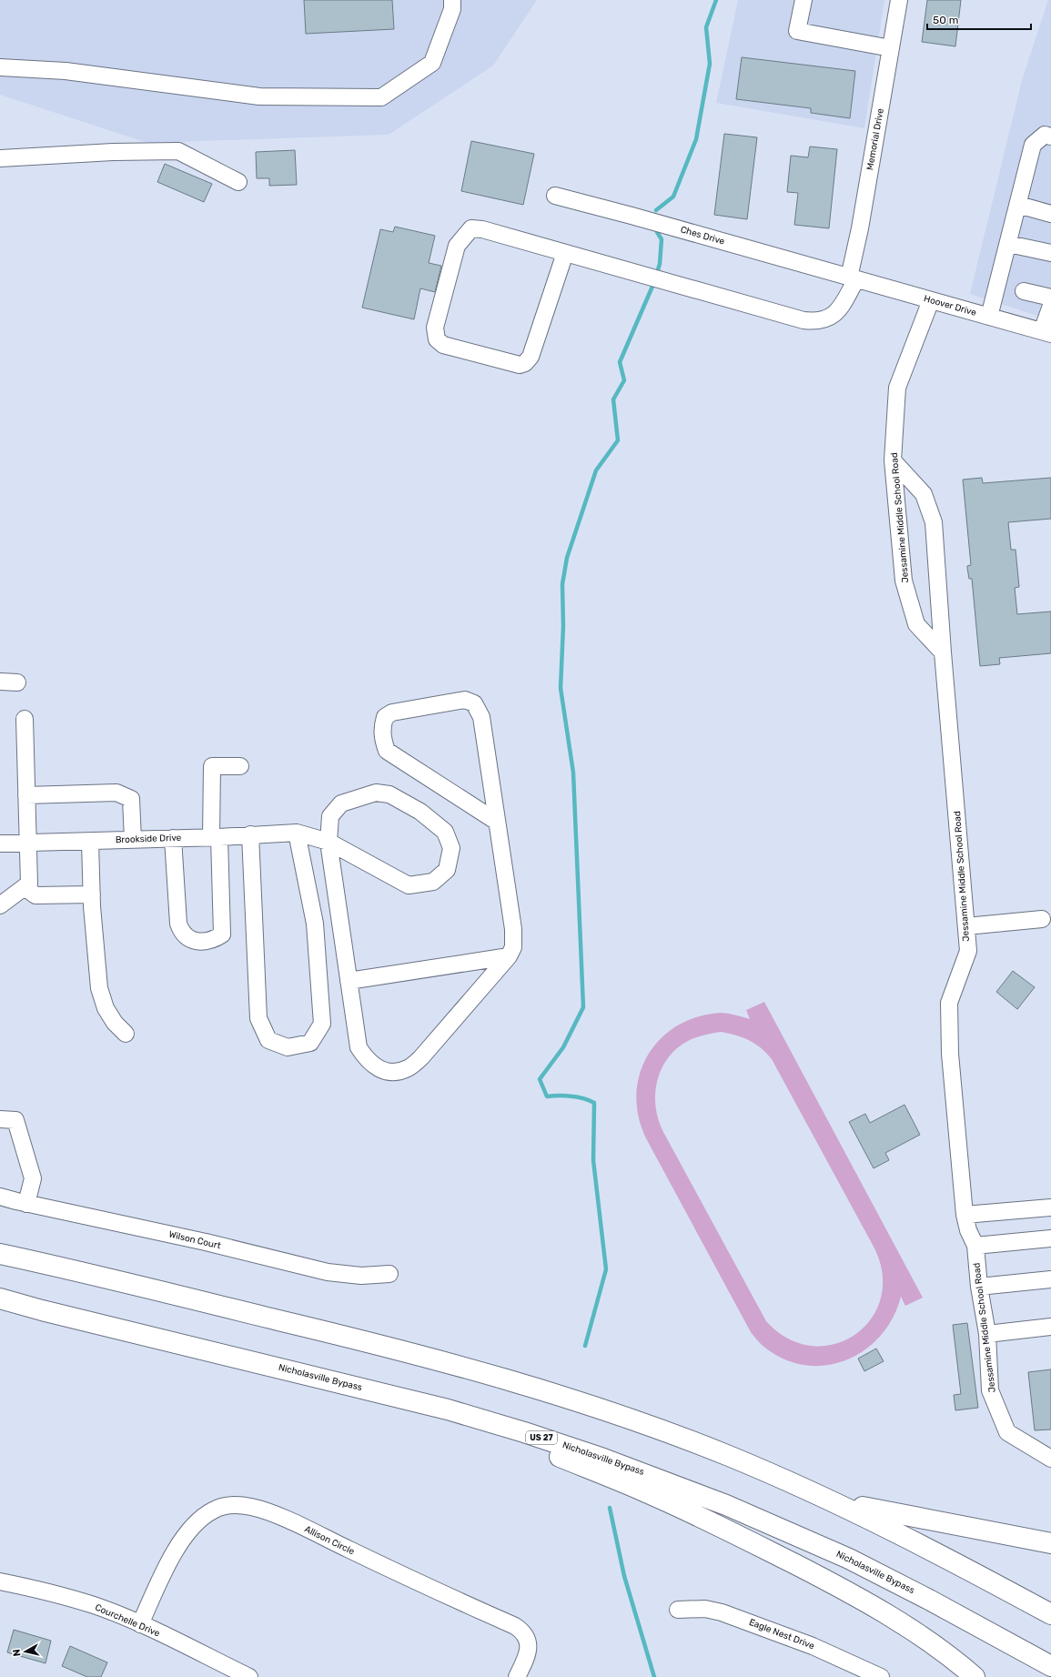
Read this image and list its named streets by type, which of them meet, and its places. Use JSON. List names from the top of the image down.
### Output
{
  "streets": {
    "highway": ["Nicholasville Bypass", "US 27"],
    "street": [
      "Memorial Drive",
      "Ches Drive",
      "Hoover Drive",
      "Jessamine Middle School Road",
      "Brookside Drive",
      "Wilson Court",
      "Allison Circle",
      "Courchelle Drive",
      "Eagle Nest Drive"
    ]
  },
  "crossings": [
    ["Memorial Drive", "Ches Drive"],
    ["Memorial Drive", "Hoover Drive"],
    ["Ches Drive", "Hoover Drive"],
    ["Hoover Drive", "Jessamine Middle School Road"],
    ["Allison Circle", "Courchelle Drive"]
  ],
  "scale_bar": "50 m",
  "north": "left"
}
